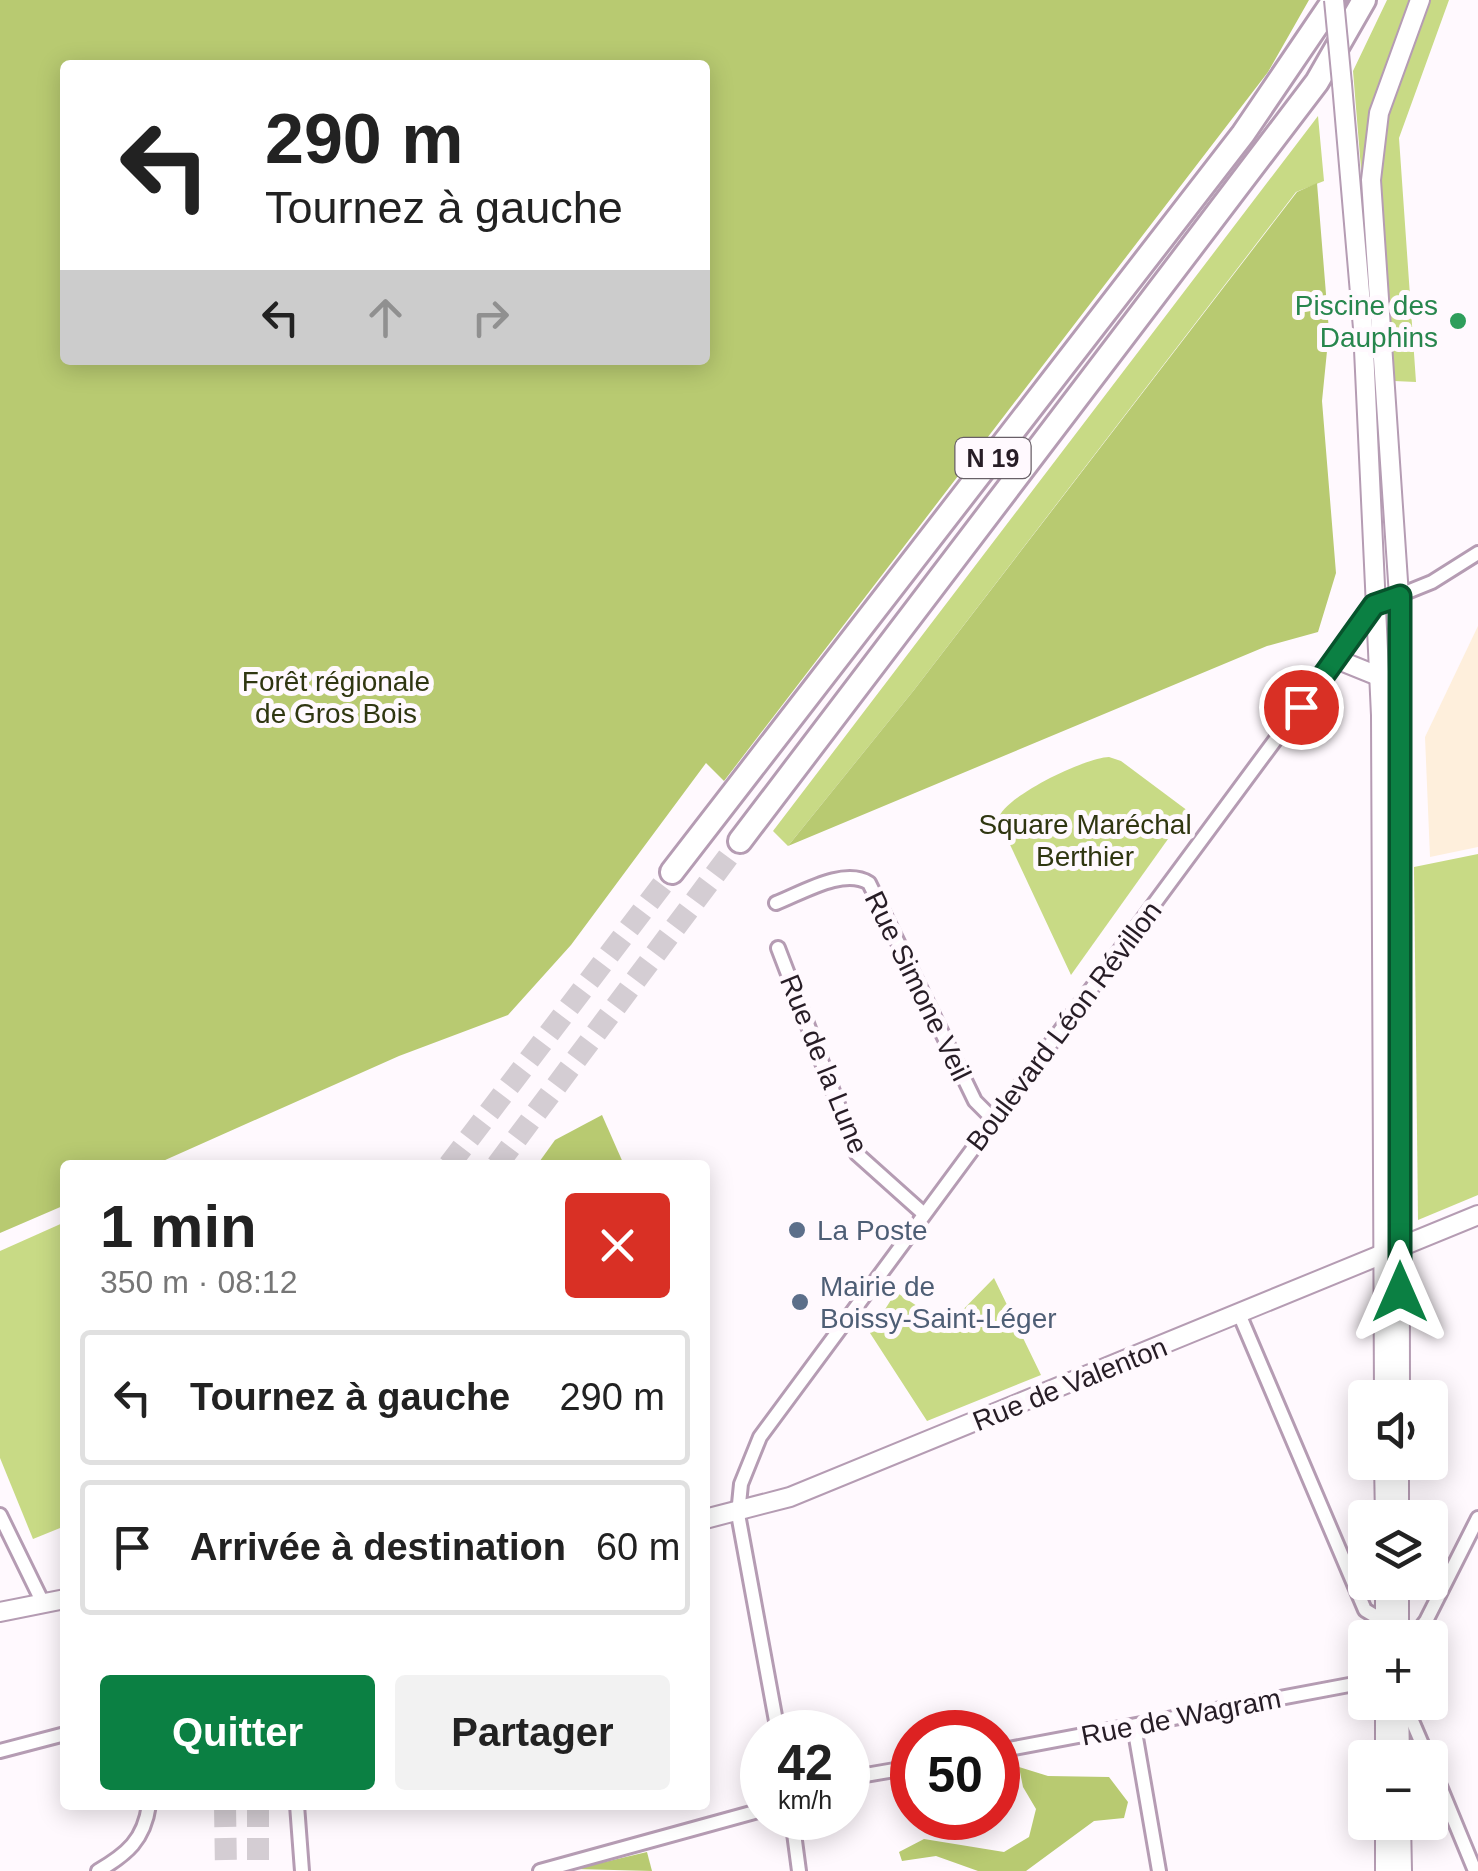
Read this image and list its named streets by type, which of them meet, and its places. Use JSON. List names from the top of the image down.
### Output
{
  "streets": {
    "highway": ["N 19"],
    "main road": ["Rue de Valenton"],
    "street": [
      "Rue Simone Veil",
      "Boulevard Léon Révillon",
      "Rue de la Lune",
      "Rue de Wagram"
    ]
  },
  "crossings": [
    ["Rue Simone Veil", "Boulevard Léon Révillon"],
    ["Boulevard Léon Révillon", "Rue de la Lune"],
    ["Boulevard Léon Révillon", "Rue de Valenton"]
  ],
  "parks": ["Forêt régionale de Gros Bois", "Square Maréchal Berthier"],
  "places": ["Piscine des Dauphins", "La Poste", "Mairie de Boissy-Saint-Léger"],
  "page": {
    "turn": ["290 m", "Tournez à gauche"],
    "heading": ["1 min", "350 m · 08:12"],
    "list": [
      {
        "name": "Tournez à gauche",
        "value": "290 m"
      },
      {
        "name": "Arrivée à destination",
        "value": "60 m"
      }
    ],
    "map_buttons": ["+", "−"],
    "buttons": ["Quitter", "Partager"],
    "speed": "42 km/h",
    "limit": "50"
  }
}
